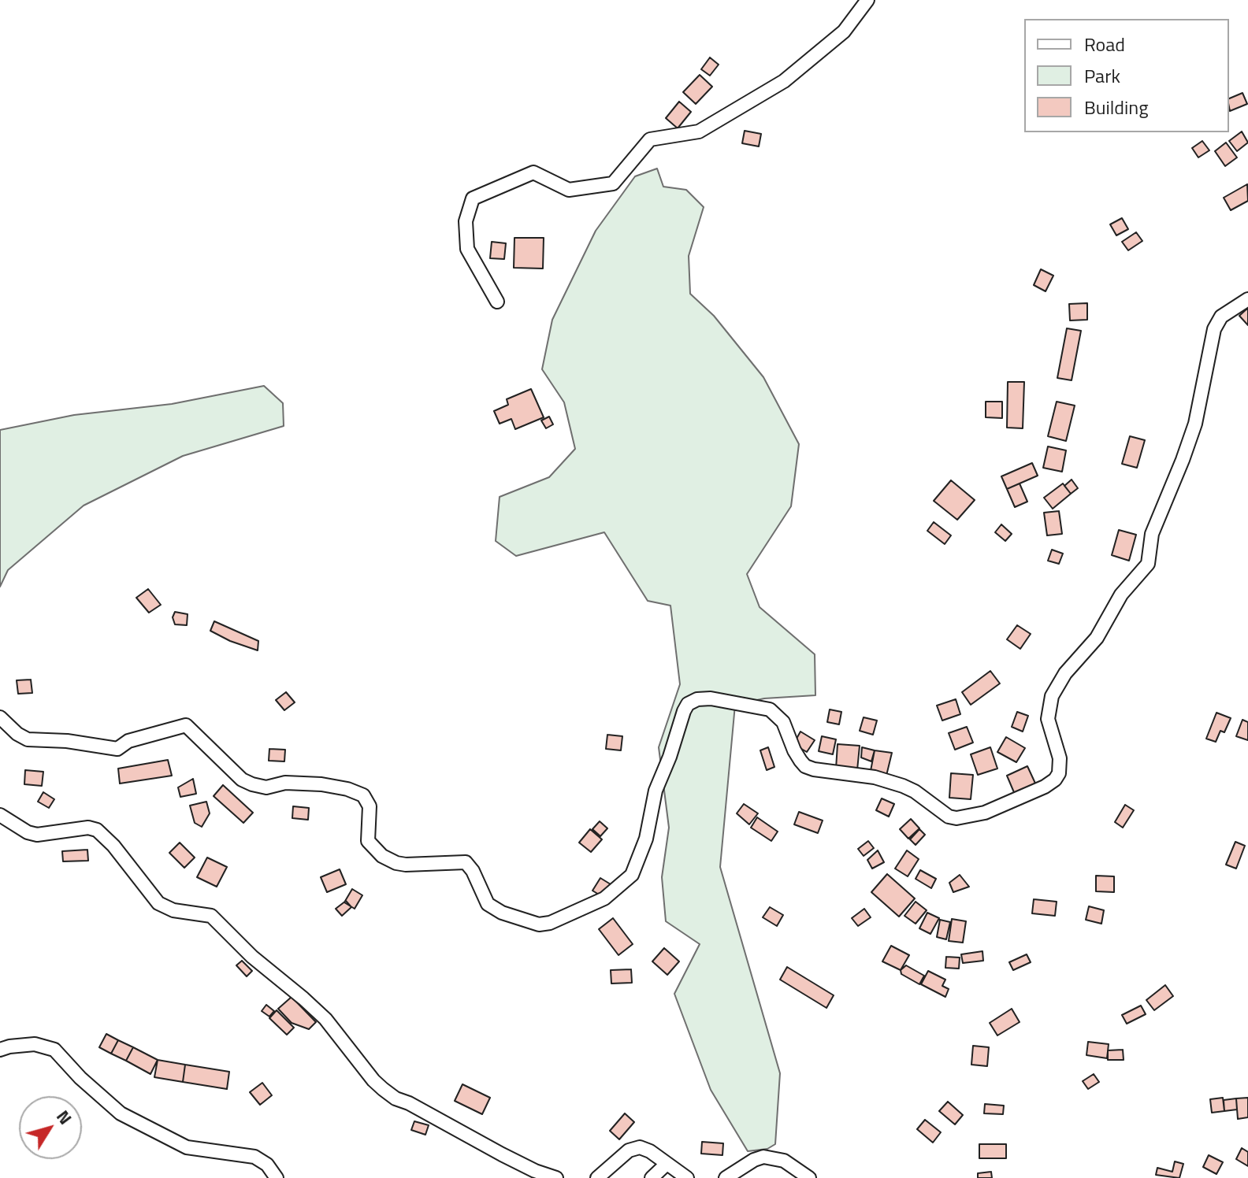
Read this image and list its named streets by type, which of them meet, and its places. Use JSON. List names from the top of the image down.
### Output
{
  "legend": ["Road", "Park", "Building"],
  "north": "top right"
}
